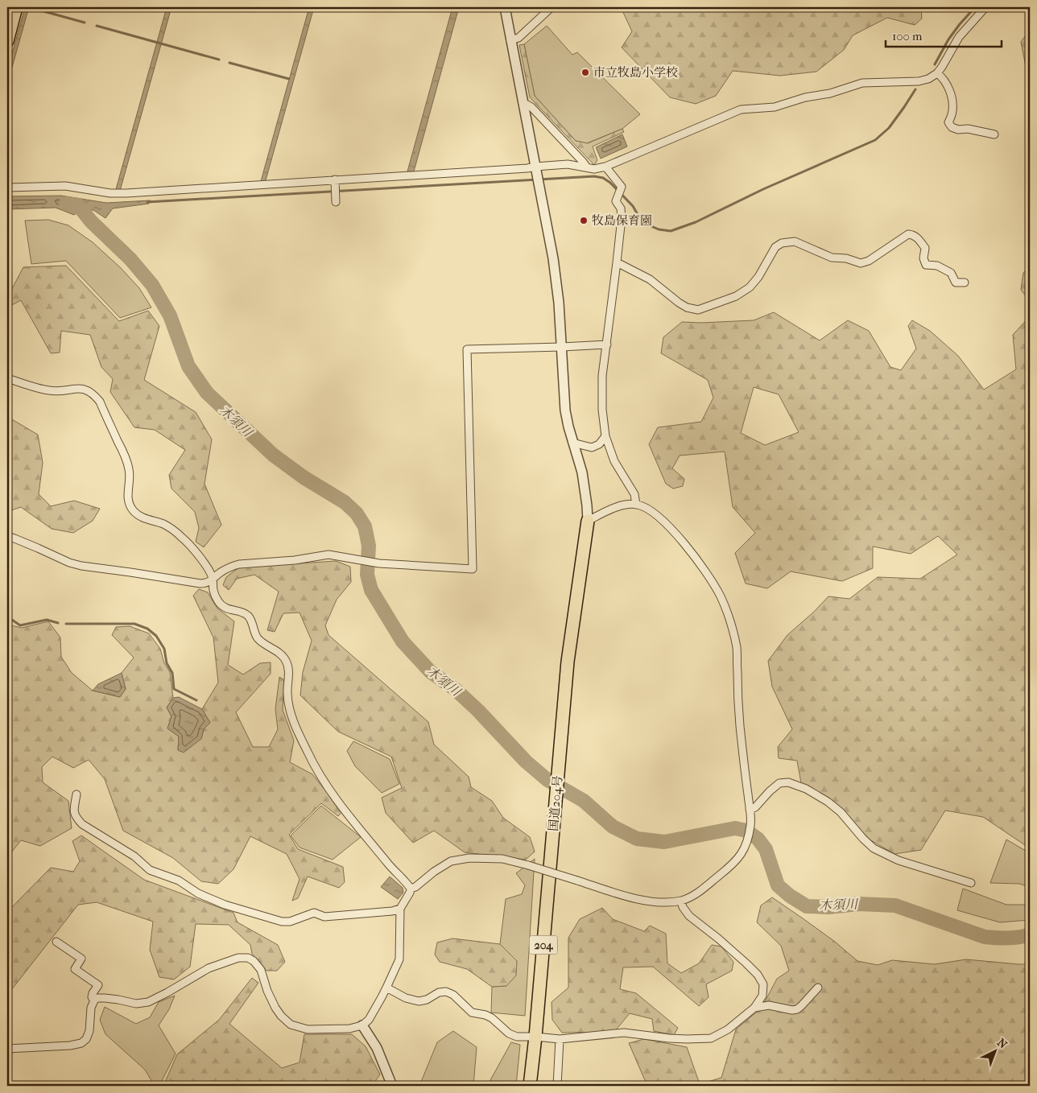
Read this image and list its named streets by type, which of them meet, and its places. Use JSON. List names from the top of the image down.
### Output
{
  "streets": {
    "highway": ["国道204号", "204"]
  },
  "water": ["木須川"],
  "places": ["市立牧島小学校", "牧島保育園"],
  "scale_bar": "100 m",
  "north": "top right"
}
